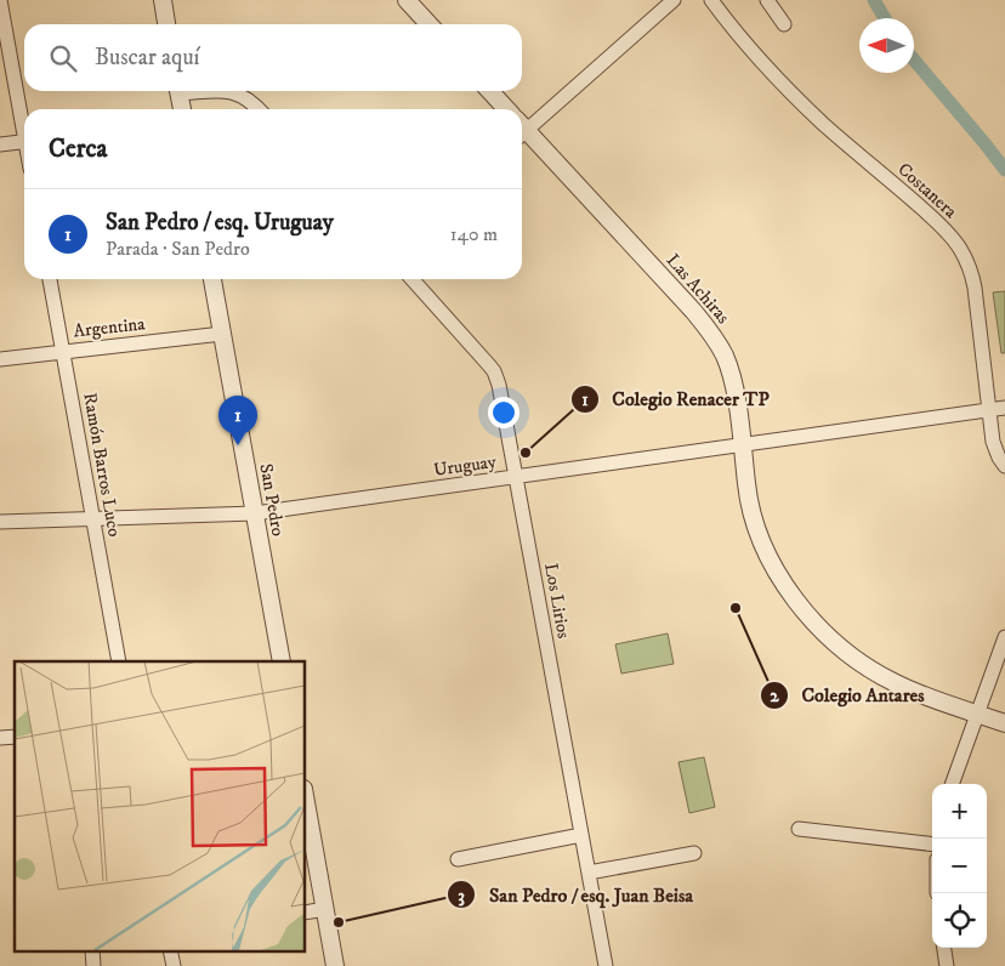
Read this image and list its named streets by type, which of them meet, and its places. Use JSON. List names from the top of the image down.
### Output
{
  "streets": {
    "street": [
      "Costanera",
      "Las Achiras",
      "Argentina",
      "Ramón Barros Luco",
      "Uruguay",
      "San Pedro",
      "Los Lirios"
    ]
  },
  "crossings": [
    ["Costanera", "Uruguay"],
    ["Las Achiras", "Uruguay"],
    ["Argentina", "Ramón Barros Luco"],
    ["Argentina", "San Pedro"],
    ["Ramón Barros Luco", "Uruguay"],
    ["Uruguay", "San Pedro"],
    ["Uruguay", "Los Lirios"]
  ],
  "places": ["Colegio Renacer TP", "Colegio Antares", "San Pedro / esq. Juan Beisa"],
  "north": "left",
  "page": {
    "search": "Buscar aquí",
    "heading": "Cerca",
    "list": [
      {
        "mark": "1",
        "name": "San Pedro / esq. Uruguay",
        "note": "Parada · San Pedro",
        "value": "140 m"
      }
    ],
    "pins": "1",
    "map_buttons": ["+", "−"]
  }
}
